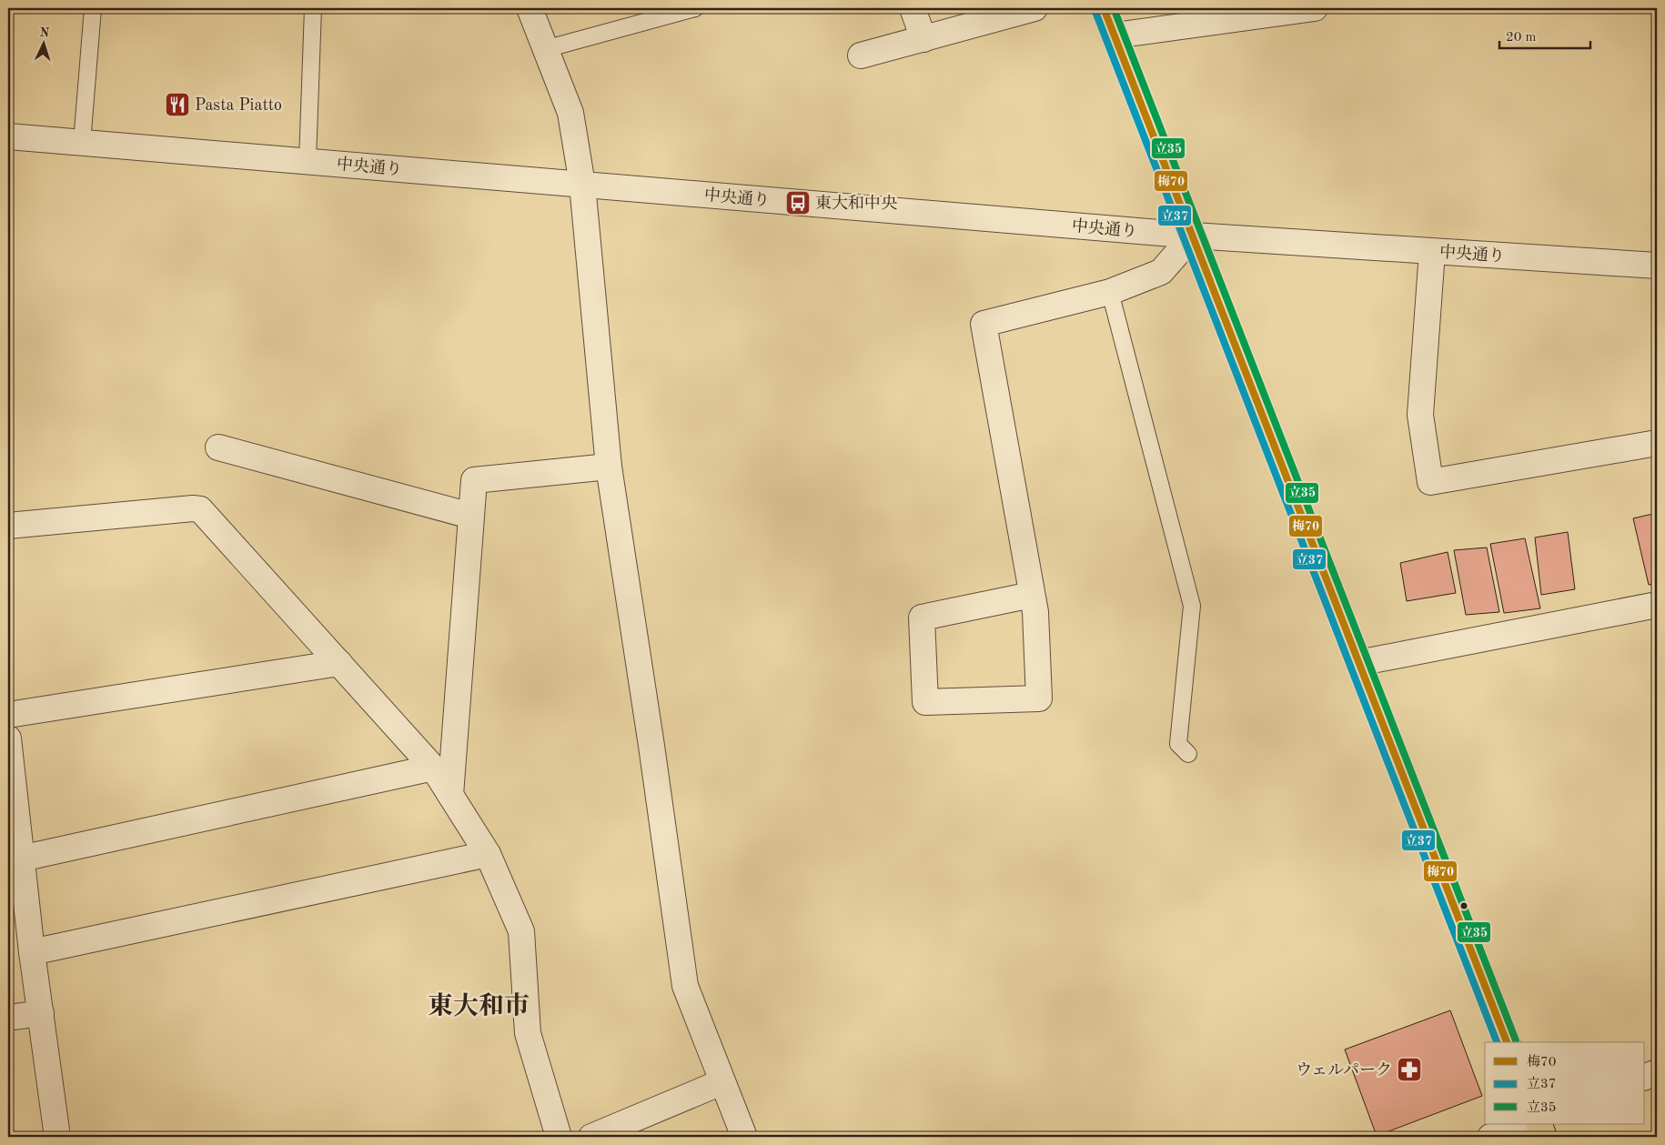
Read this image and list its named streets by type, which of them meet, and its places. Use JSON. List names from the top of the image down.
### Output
{
  "streets": {
    "street": ["中央通り"]
  },
  "districts": ["東大和市"],
  "places": {
    "restaurant": ["Pasta Piatto"],
    "bus stop": ["東大和中央"],
    "pharmacy": ["ウェルパーク"]
  },
  "lines": ["transit line 梅70", "transit line 立35", "transit line 立37"],
  "legend": ["梅70", "立37", "立35"],
  "scale_bar": "20 m",
  "north": "top"
}
